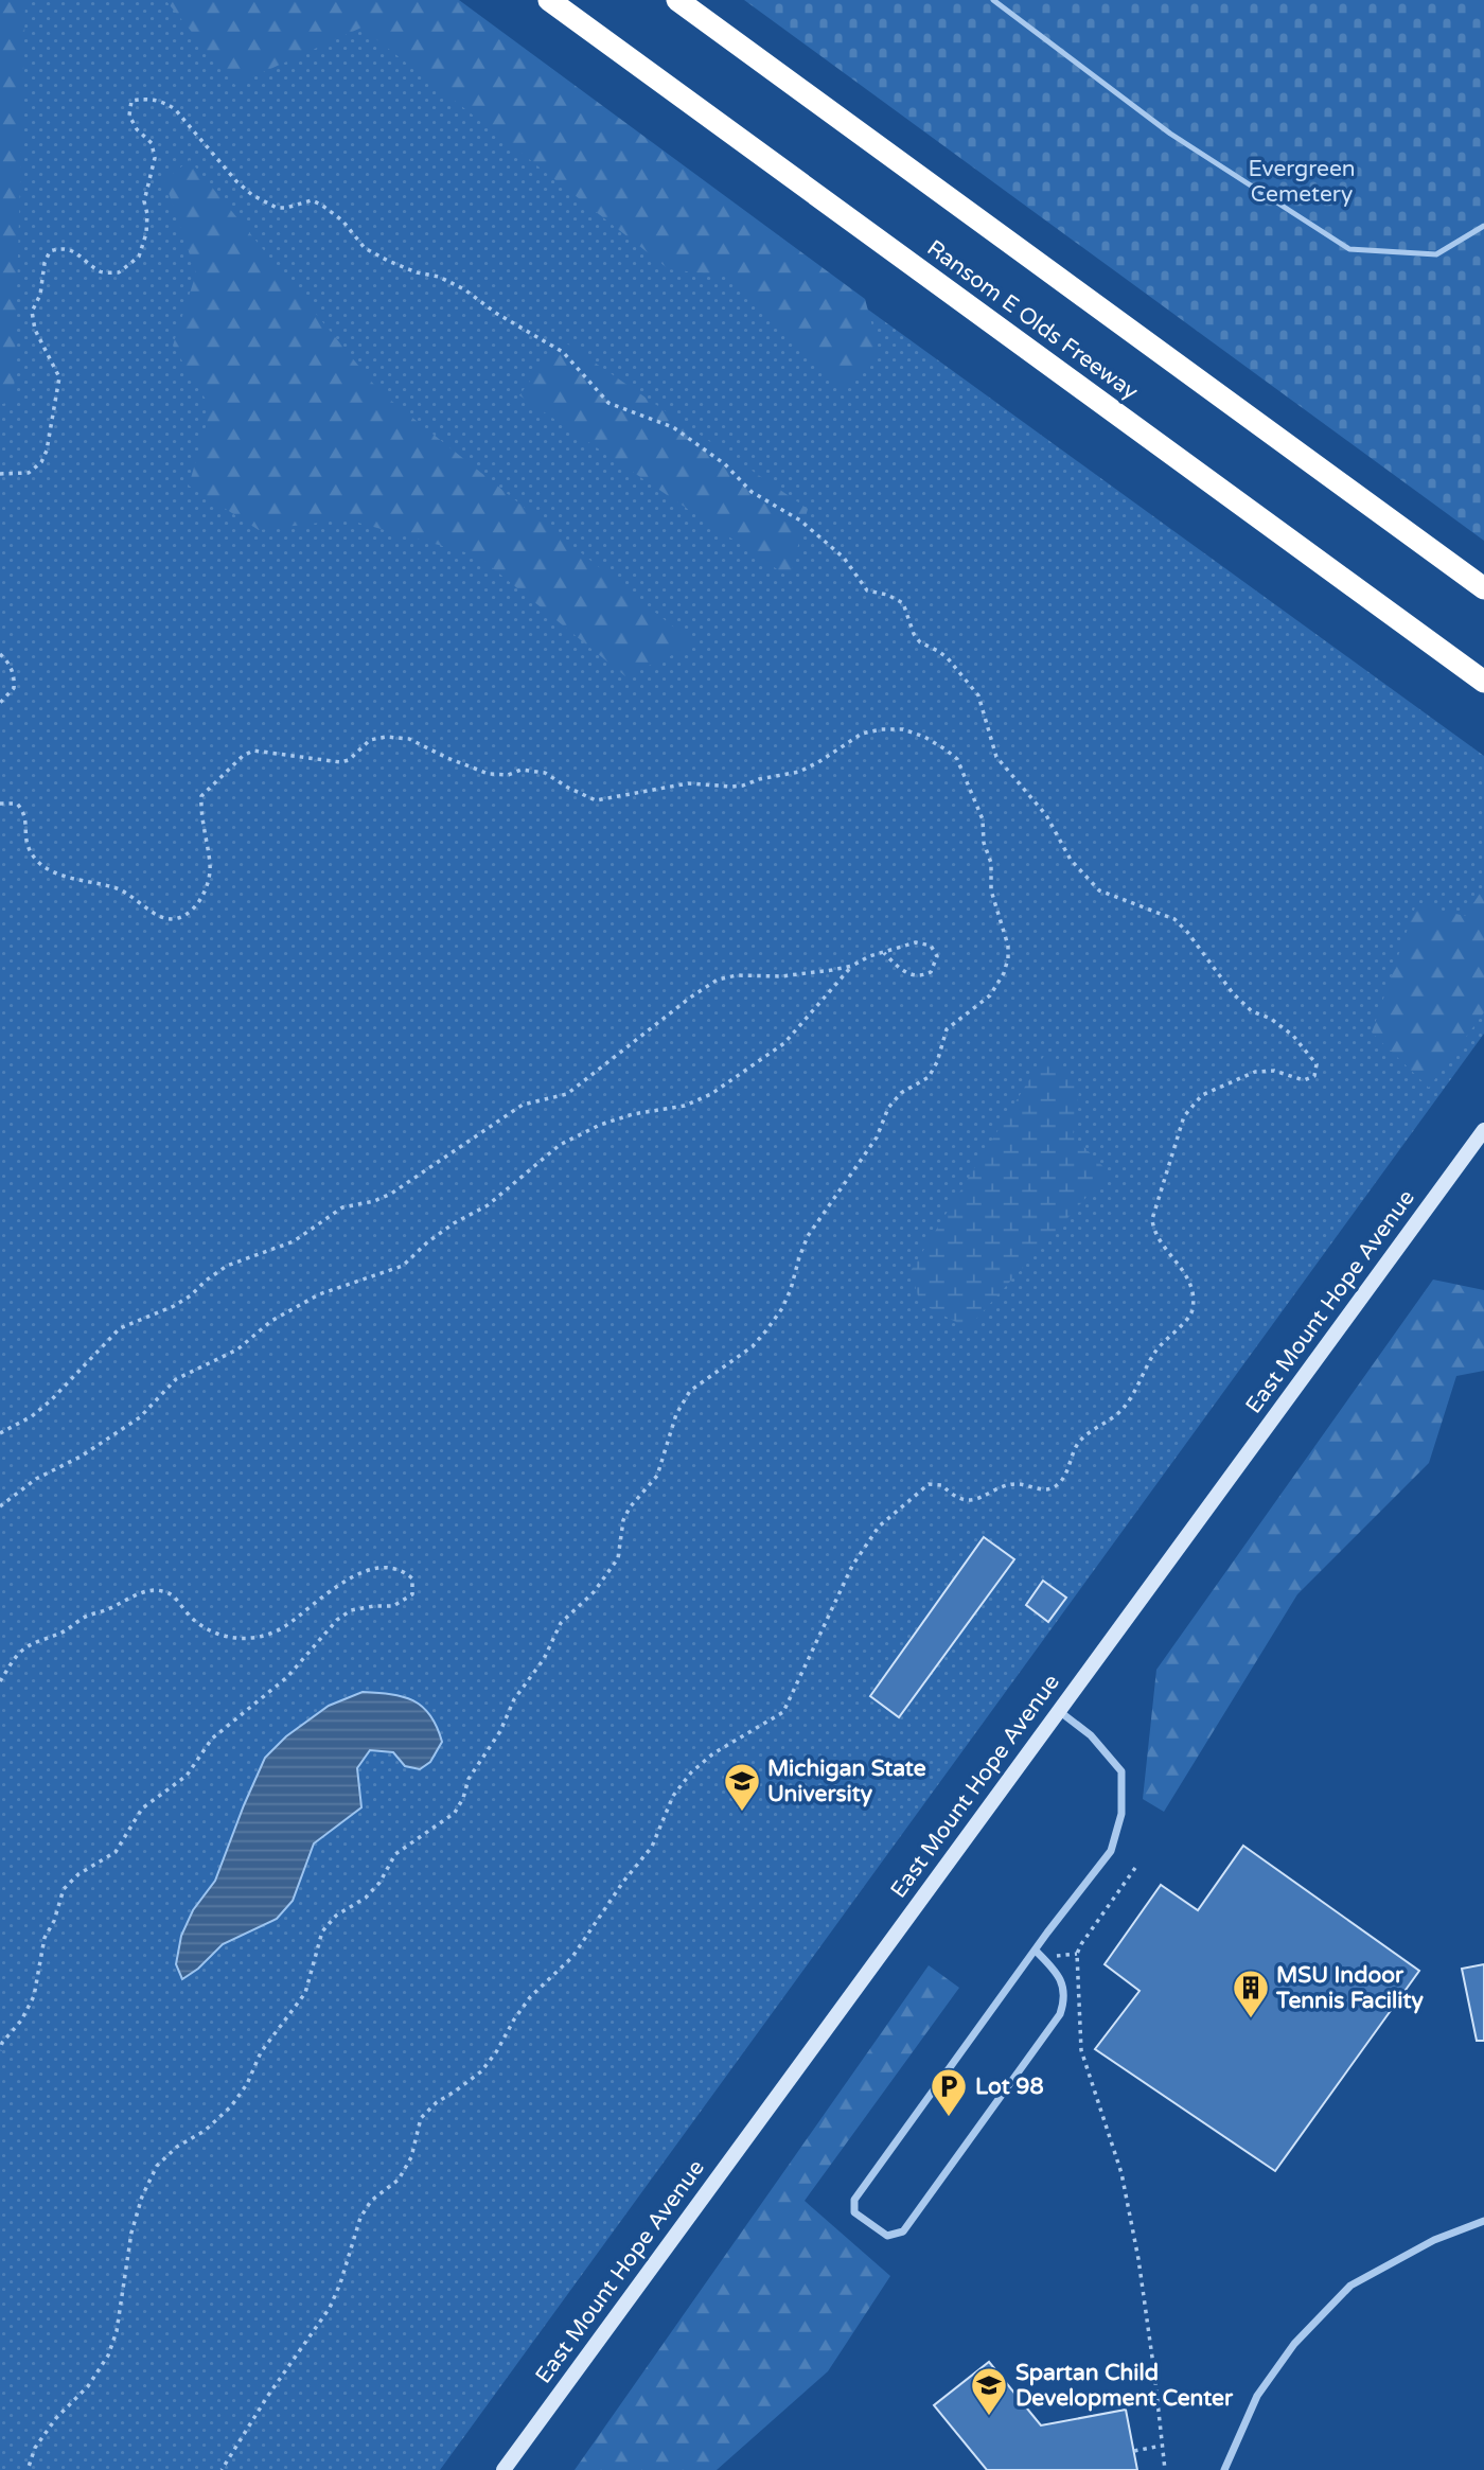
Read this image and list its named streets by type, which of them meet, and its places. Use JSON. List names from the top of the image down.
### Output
{
  "streets": {
    "highway": ["Ransom E Olds Freeway"],
    "street": ["East Mount Hope Avenue"]
  },
  "parks": ["Evergreen Cemetery"],
  "places": {
    "school or university": ["Michigan State University", "Spartan Child Development Center"],
    "building": ["MSU Indoor Tennis Facility"],
    "parking": ["Lot 98"]
  }
}
